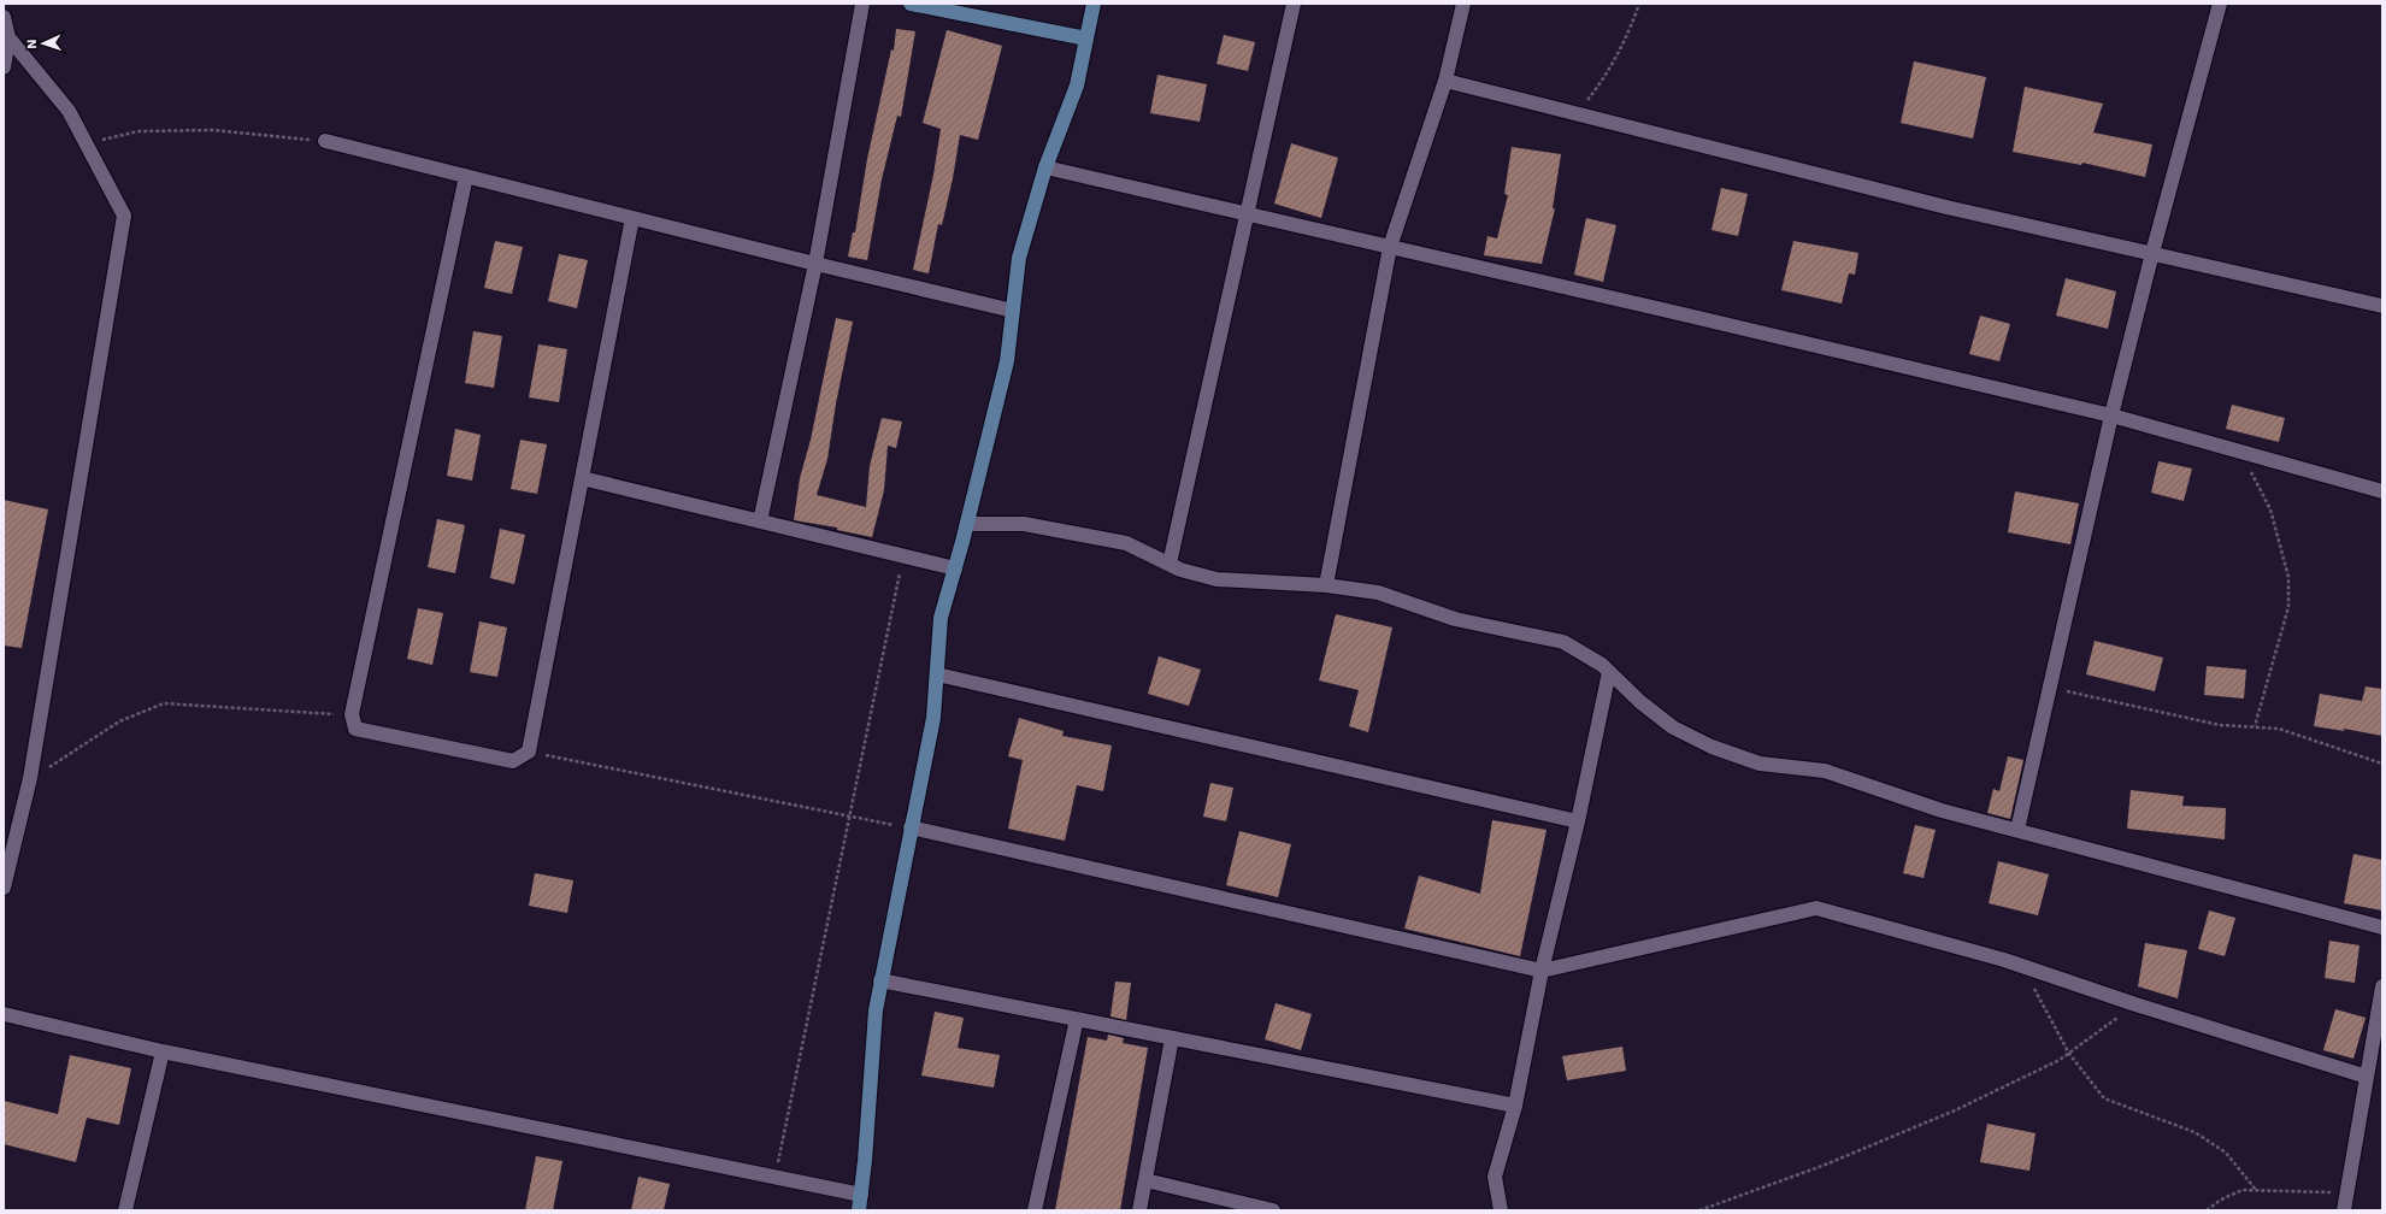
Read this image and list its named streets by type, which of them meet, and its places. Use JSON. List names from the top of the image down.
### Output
{
  "north": "left"
}
